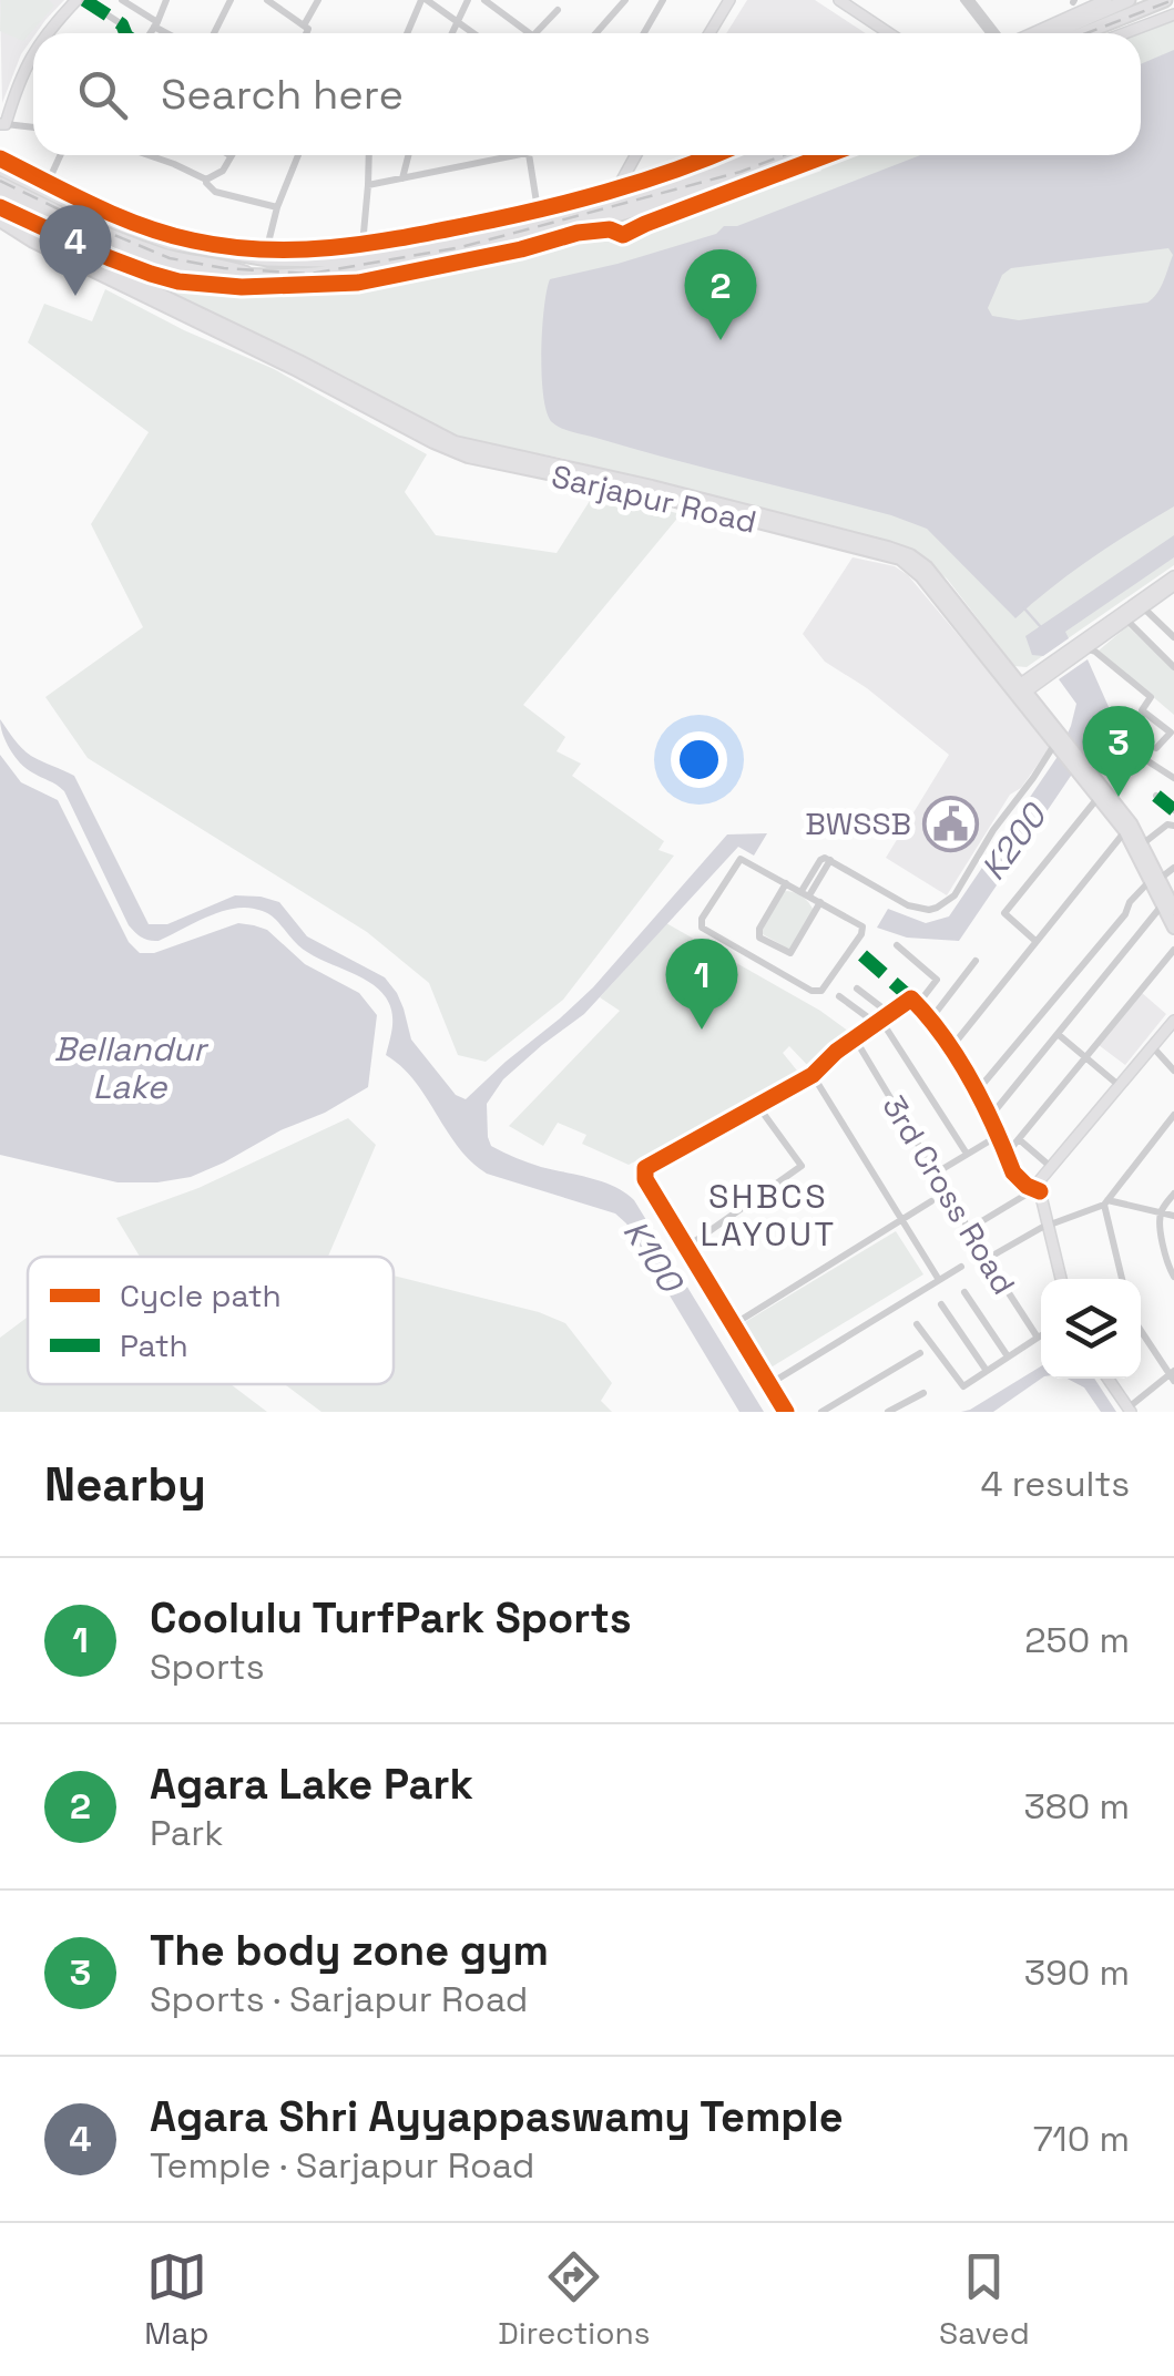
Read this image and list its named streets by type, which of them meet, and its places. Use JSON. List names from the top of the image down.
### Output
{
  "streets": {
    "main road": ["Sarjapur Road"],
    "street": ["3rd Cross Road"]
  },
  "districts": ["SHBCS LAYOUT"],
  "water": ["K200", "Bellandur Lake", "K100"],
  "places": {
    "public building": ["BWSSB"]
  },
  "legend": ["Cycle path", "Path"],
  "page": {
    "search": "Search here",
    "pins": [
      "4",
      "2",
      "3",
      "1"
    ],
    "heading": ["Nearby", "4 results"],
    "list": [
      {
        "mark": "1",
        "name": "Coolulu TurfPark Sports",
        "note": "Sports",
        "value": "250 m"
      },
      {
        "mark": "2",
        "name": "Agara Lake Park",
        "note": "Park",
        "value": "380 m"
      },
      {
        "mark": "3",
        "name": "The body zone gym",
        "note": "Sports · Sarjapur Road",
        "value": "390 m"
      },
      {
        "mark": "4",
        "name": "Agara Shri Ayyappaswamy Temple",
        "note": "Temple · Sarjapur Road",
        "value": "710 m"
      }
    ],
    "nav": ["Map", "Directions", "Saved"]
  }
}
